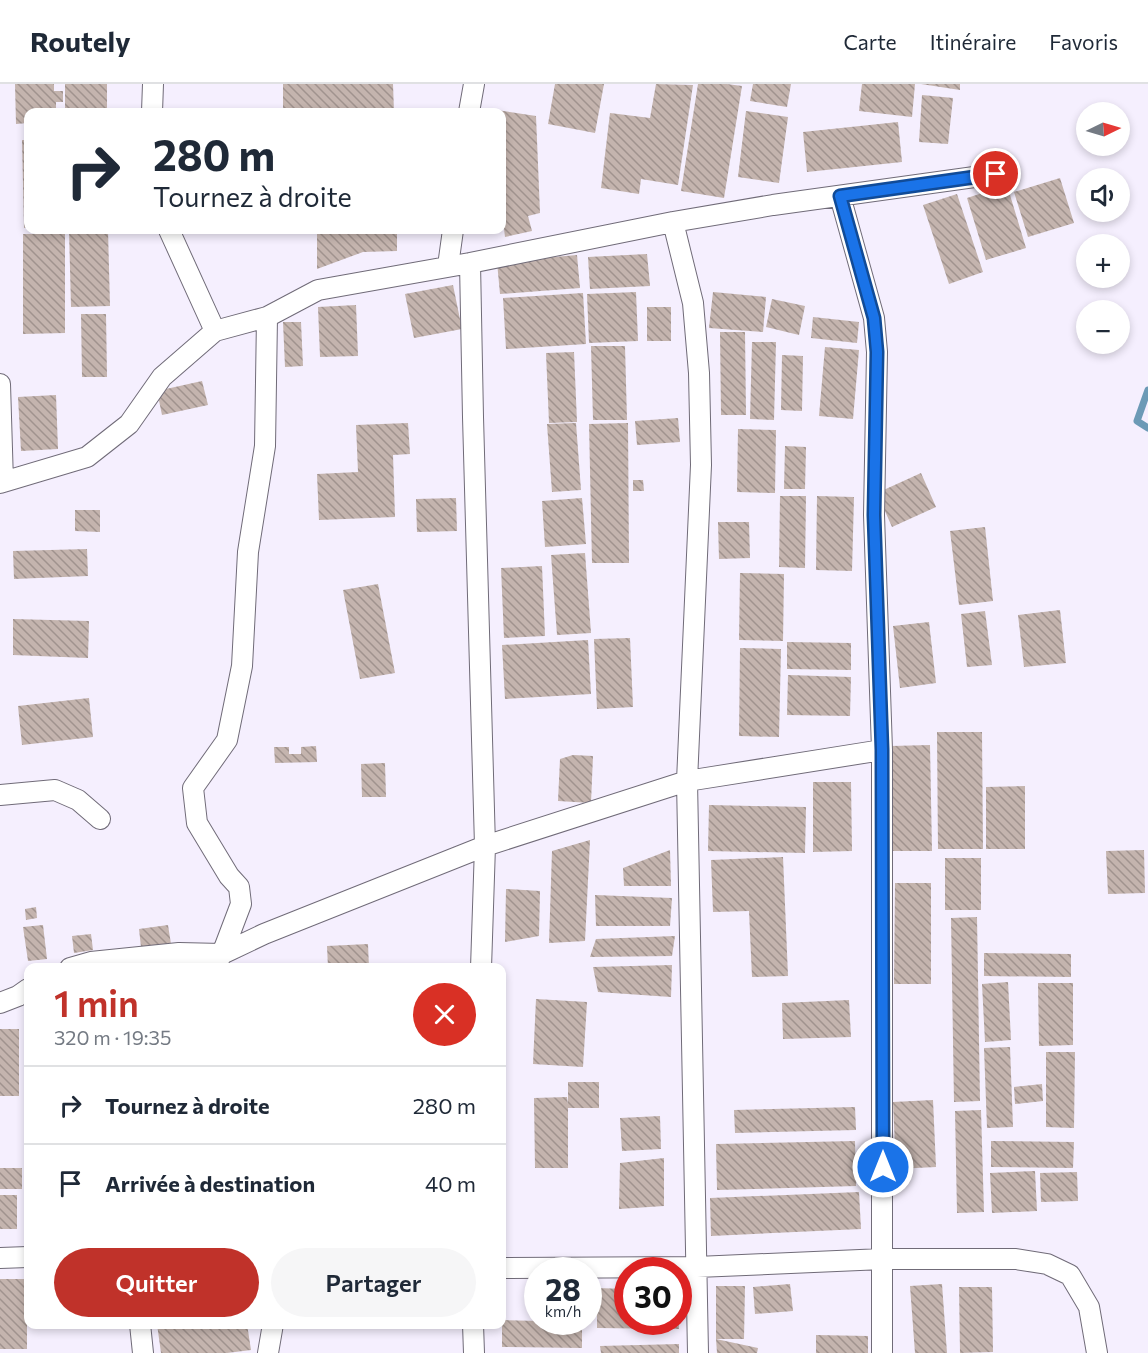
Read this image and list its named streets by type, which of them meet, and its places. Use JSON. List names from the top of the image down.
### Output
{
  "north": "right",
  "page": {
    "header": "Routely",
    "nav": ["Carte", "Itinéraire", "Favoris"],
    "map_buttons": ["+", "−"],
    "turn": ["280 m", "Tournez à droite"],
    "heading": ["1 min", "320 m · 19:35"],
    "list": [
      {
        "name": "Tournez à droite",
        "value": "280 m"
      },
      {
        "name": "Arrivée à destination",
        "value": "40 m"
      }
    ],
    "buttons": ["Quitter", "Partager"],
    "speed": "28 km/h",
    "limit": "30"
  }
}
